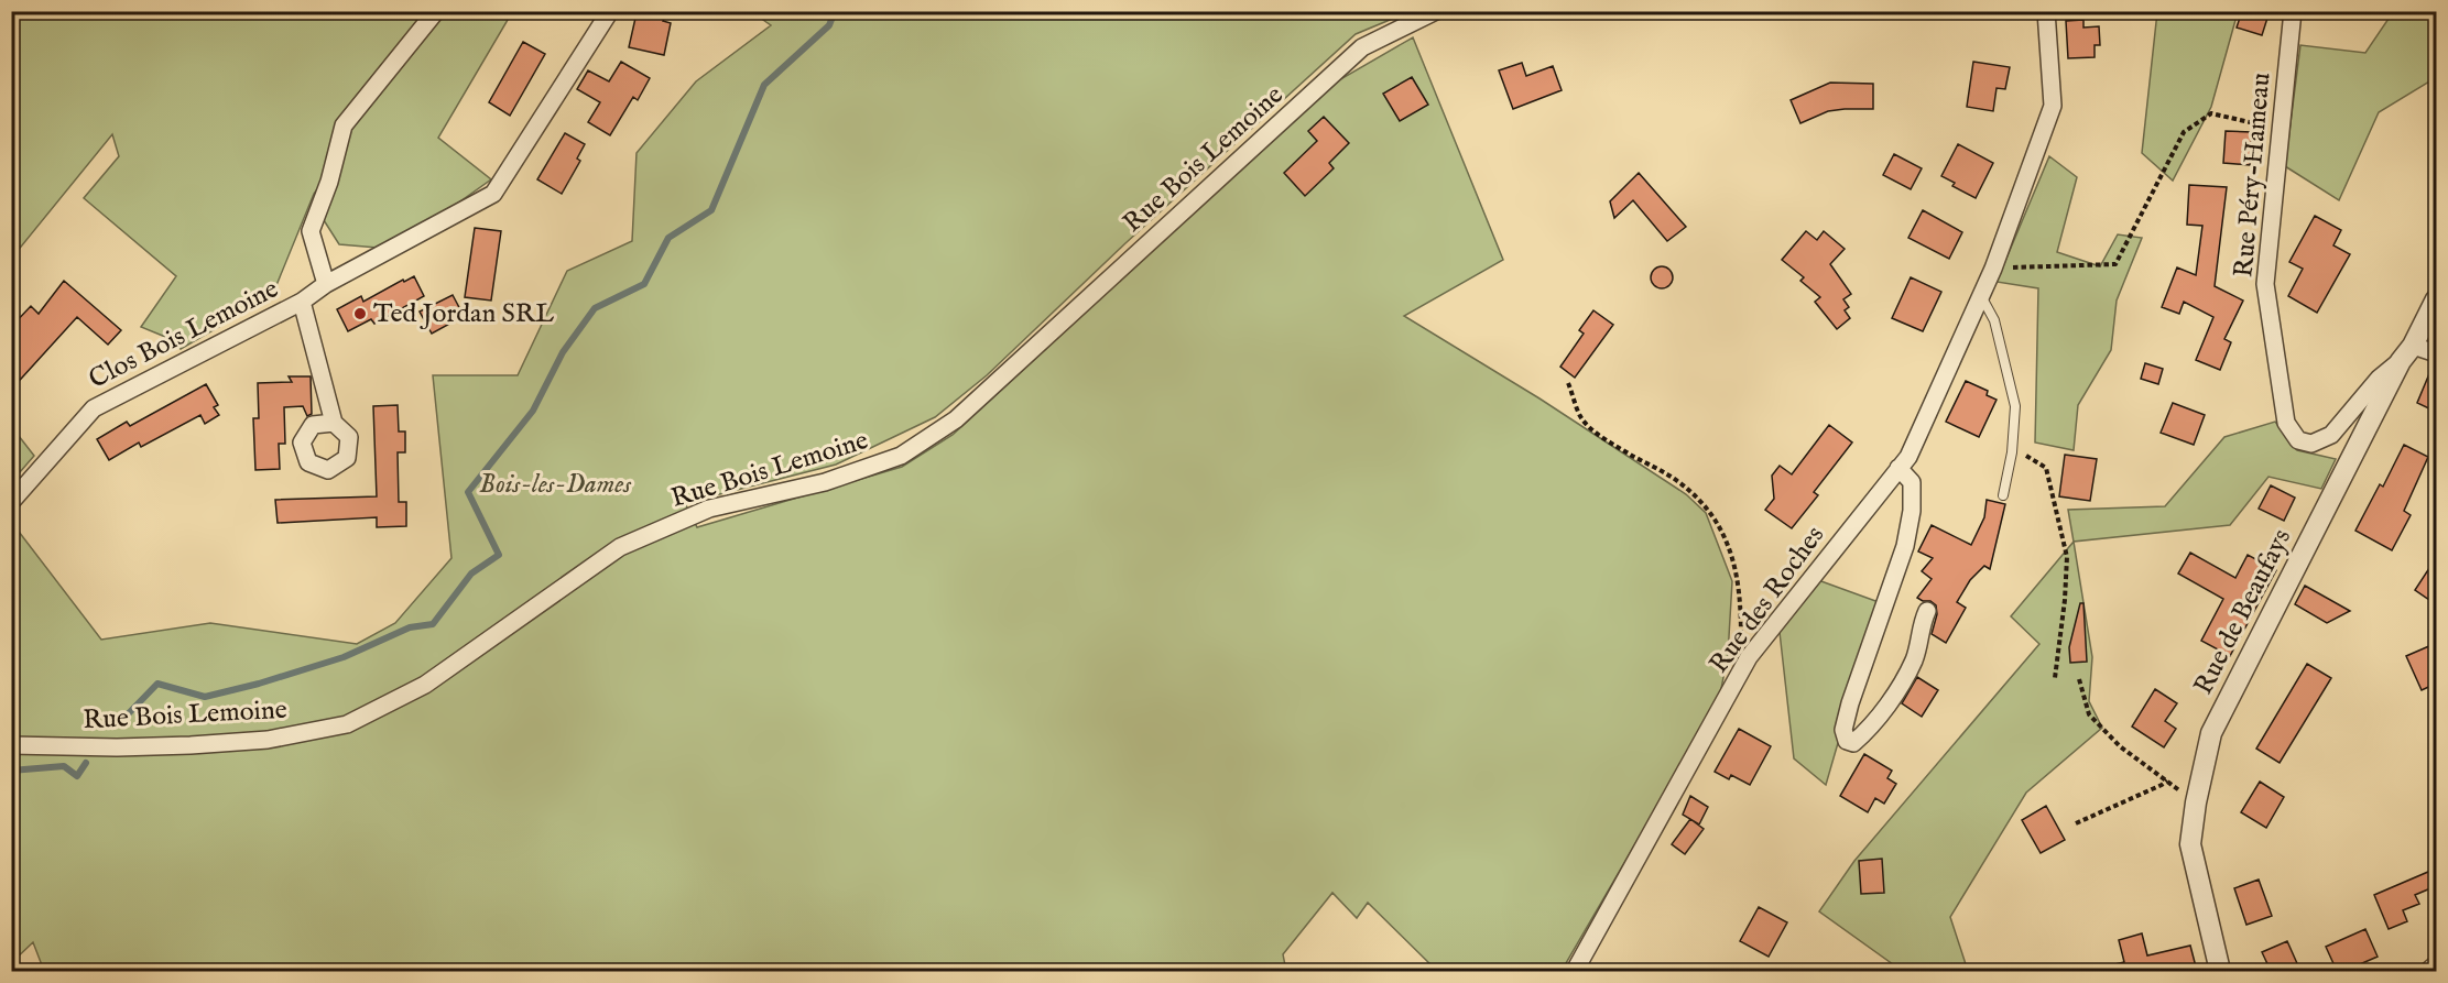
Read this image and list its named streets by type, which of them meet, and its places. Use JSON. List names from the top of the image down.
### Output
{
  "streets": {
    "street": [
      "Rue Bois Lemoine",
      "Rue Péry-Hameau",
      "Clos Bois Lemoine",
      "Rue des Roches",
      "Rue de Beaufays"
    ]
  },
  "crossings": [
    ["Rue Péry-Hameau", "Rue de Beaufays"]
  ],
  "parks": ["Bois-les-Dames"],
  "places": ["Ted Jordan SRL"]
}
